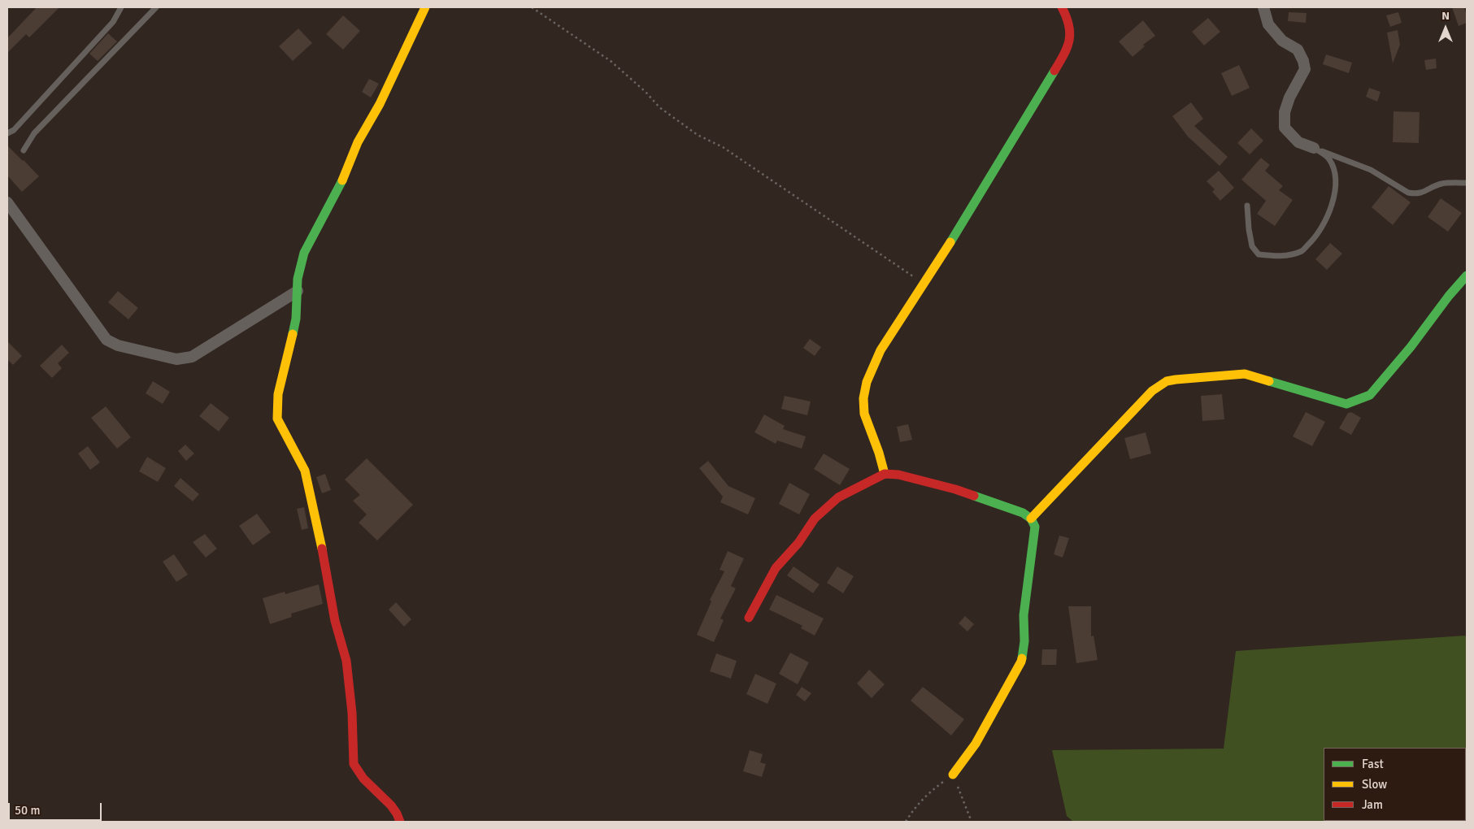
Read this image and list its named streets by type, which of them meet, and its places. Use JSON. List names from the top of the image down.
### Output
{
  "legend": ["Fast", "Slow", "Jam"],
  "scale_bar": "50 m",
  "north": "top"
}
